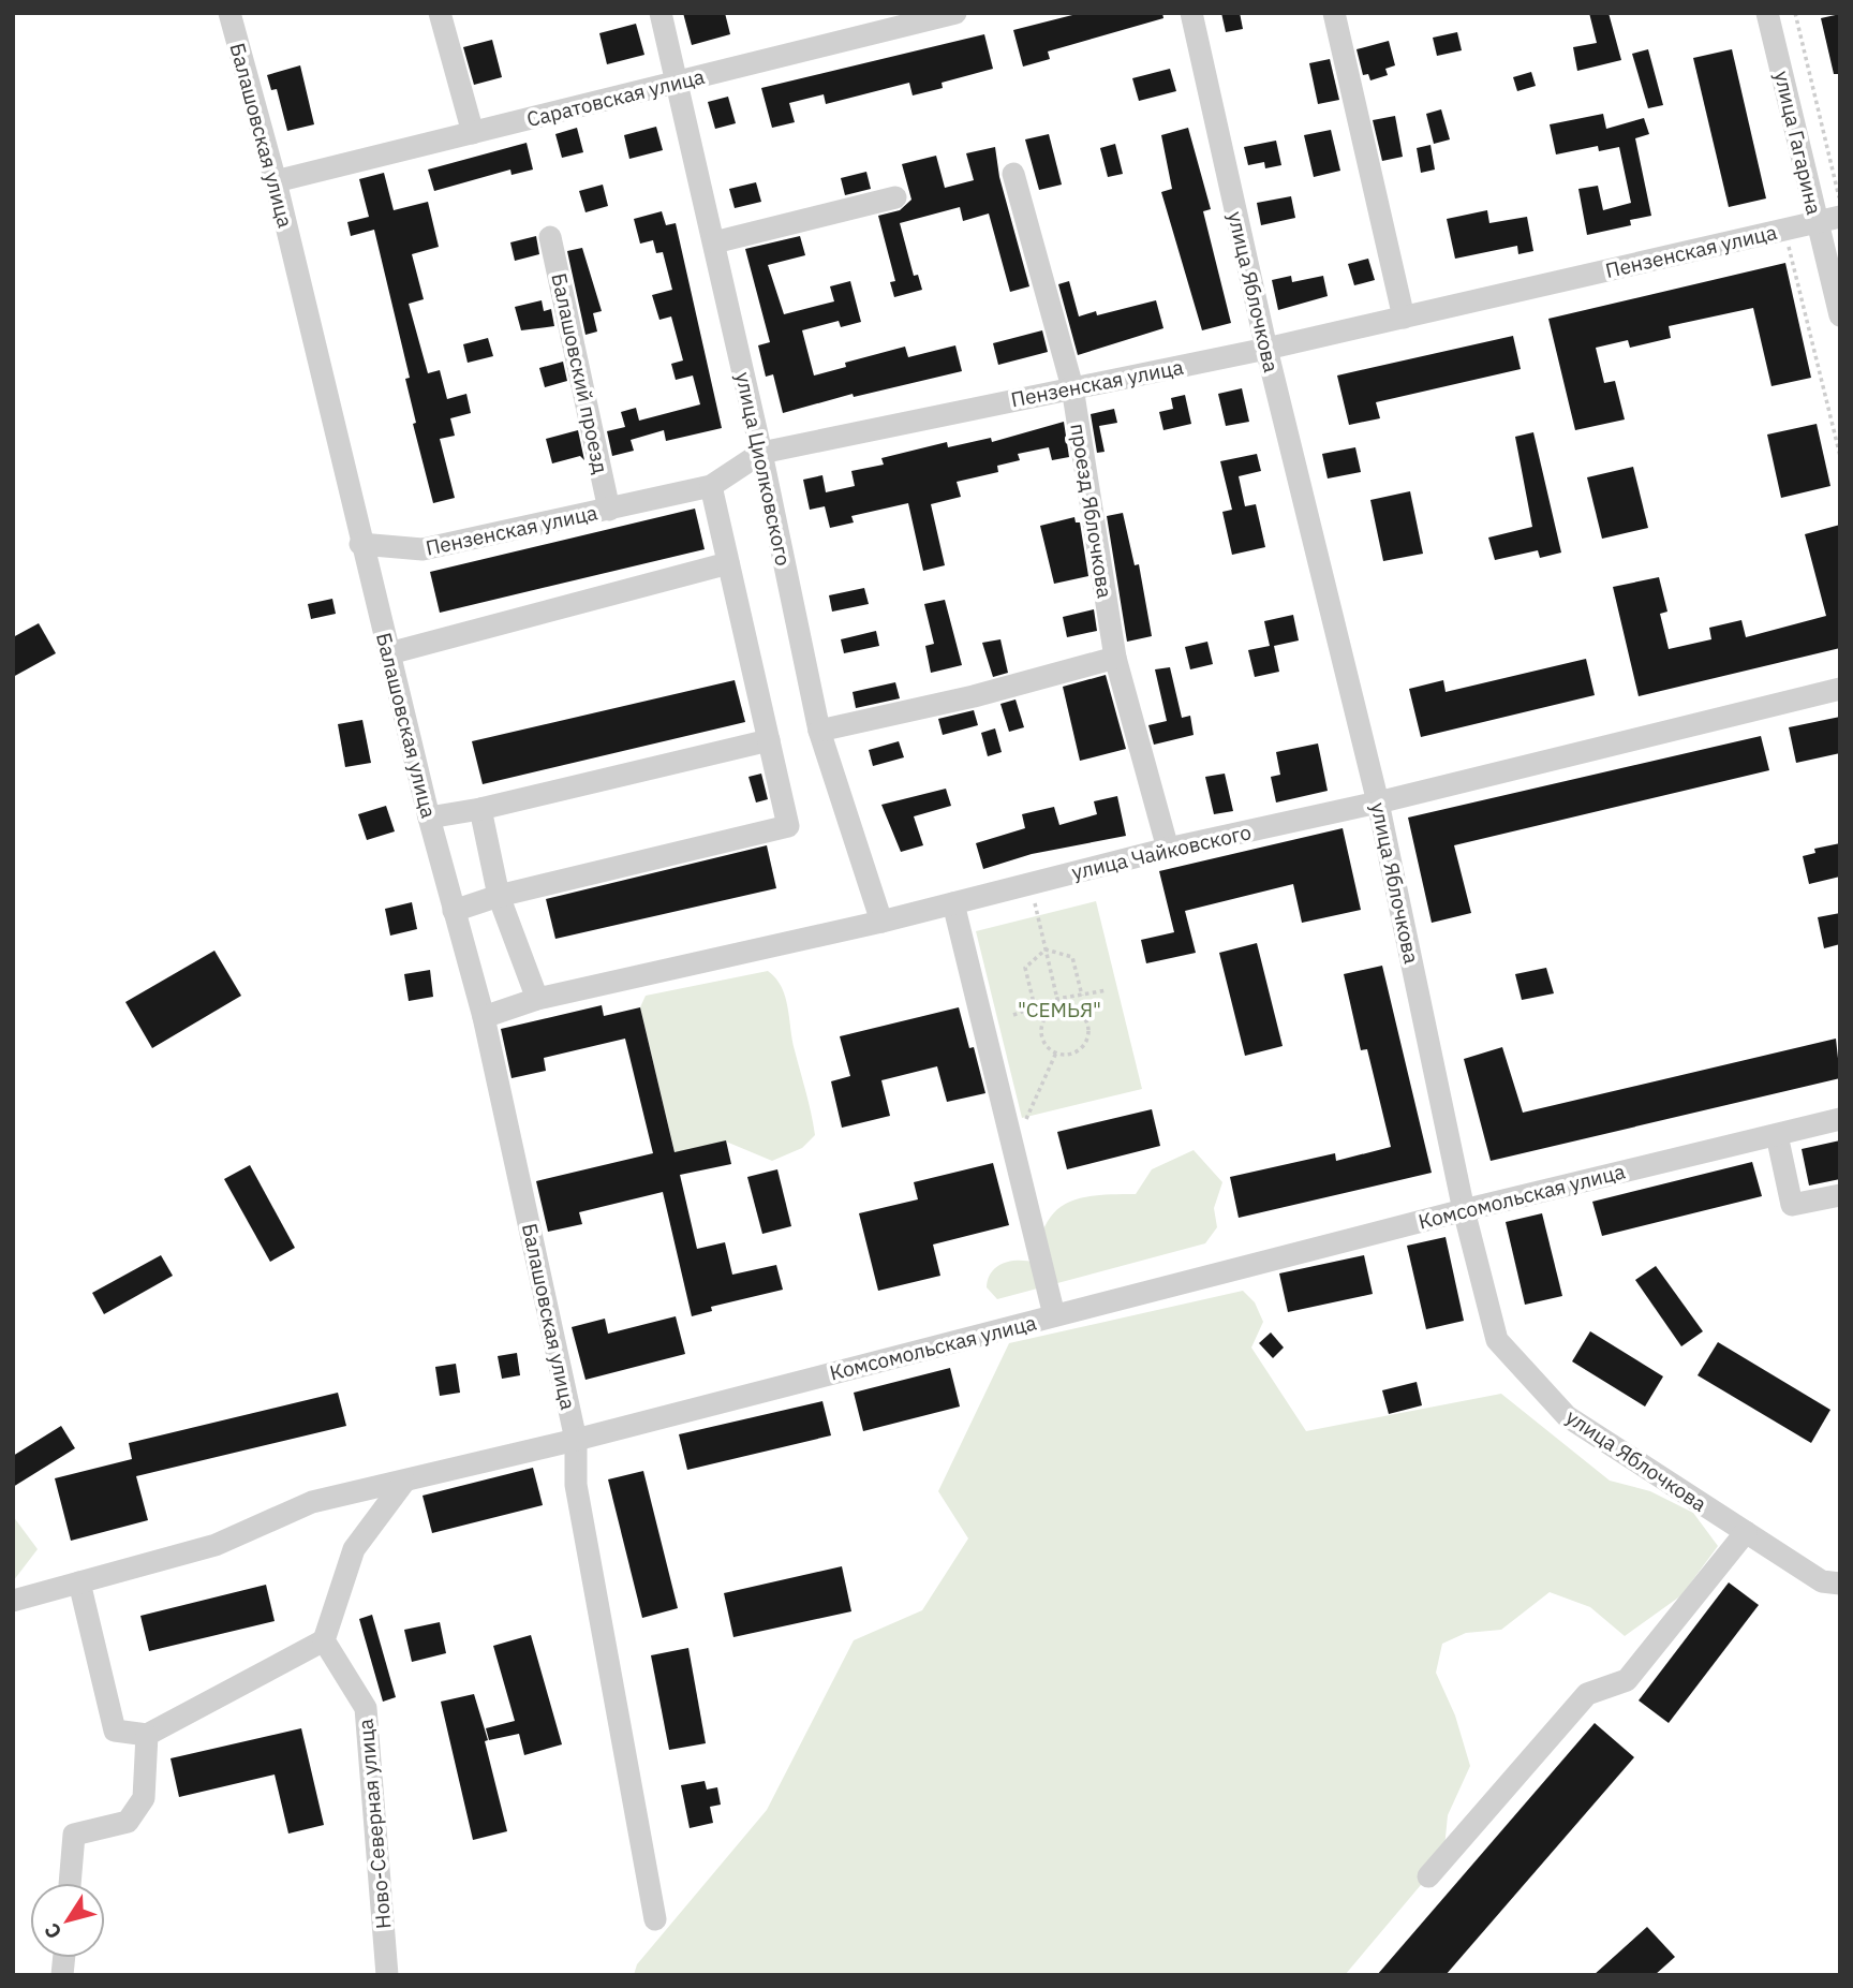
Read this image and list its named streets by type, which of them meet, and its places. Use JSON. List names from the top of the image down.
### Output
{
  "streets": {
    "street": [
      "Саратовская улица",
      "Балашовская улица",
      "улица Гагарина",
      "Пензенская улица",
      "улица Яблочкова",
      "Балашовский проезд",
      "улица Циолковского",
      "проезд Яблочкова",
      "улица Чайковского",
      "Комсомольская улица",
      "Ново-Северная улица"
    ]
  },
  "crossings": [
    ["Саратовская улица", "Балашовская улица"],
    ["Саратовская улица", "улица Циолковского"],
    ["Балашовская улица", "Пензенская улица"],
    ["Балашовская улица", "улица Чайковского"],
    ["Балашовская улица", "Комсомольская улица"],
    ["улица Гагарина", "Пензенская улица"],
    ["Пензенская улица", "улица Яблочкова"],
    ["Пензенская улица", "Балашовский проезд"],
    ["Пензенская улица", "улица Циолковского"],
    ["Пензенская улица", "проезд Яблочкова"],
    ["улица Яблочкова", "улица Чайковского"],
    ["улица Яблочкова", "Комсомольская улица"],
    ["улица Циолковского", "улица Чайковского"],
    ["проезд Яблочкова", "улица Чайковского"]
  ],
  "parks": ["\"СЕМЬЯ\""],
  "north": "bottom left"
}
